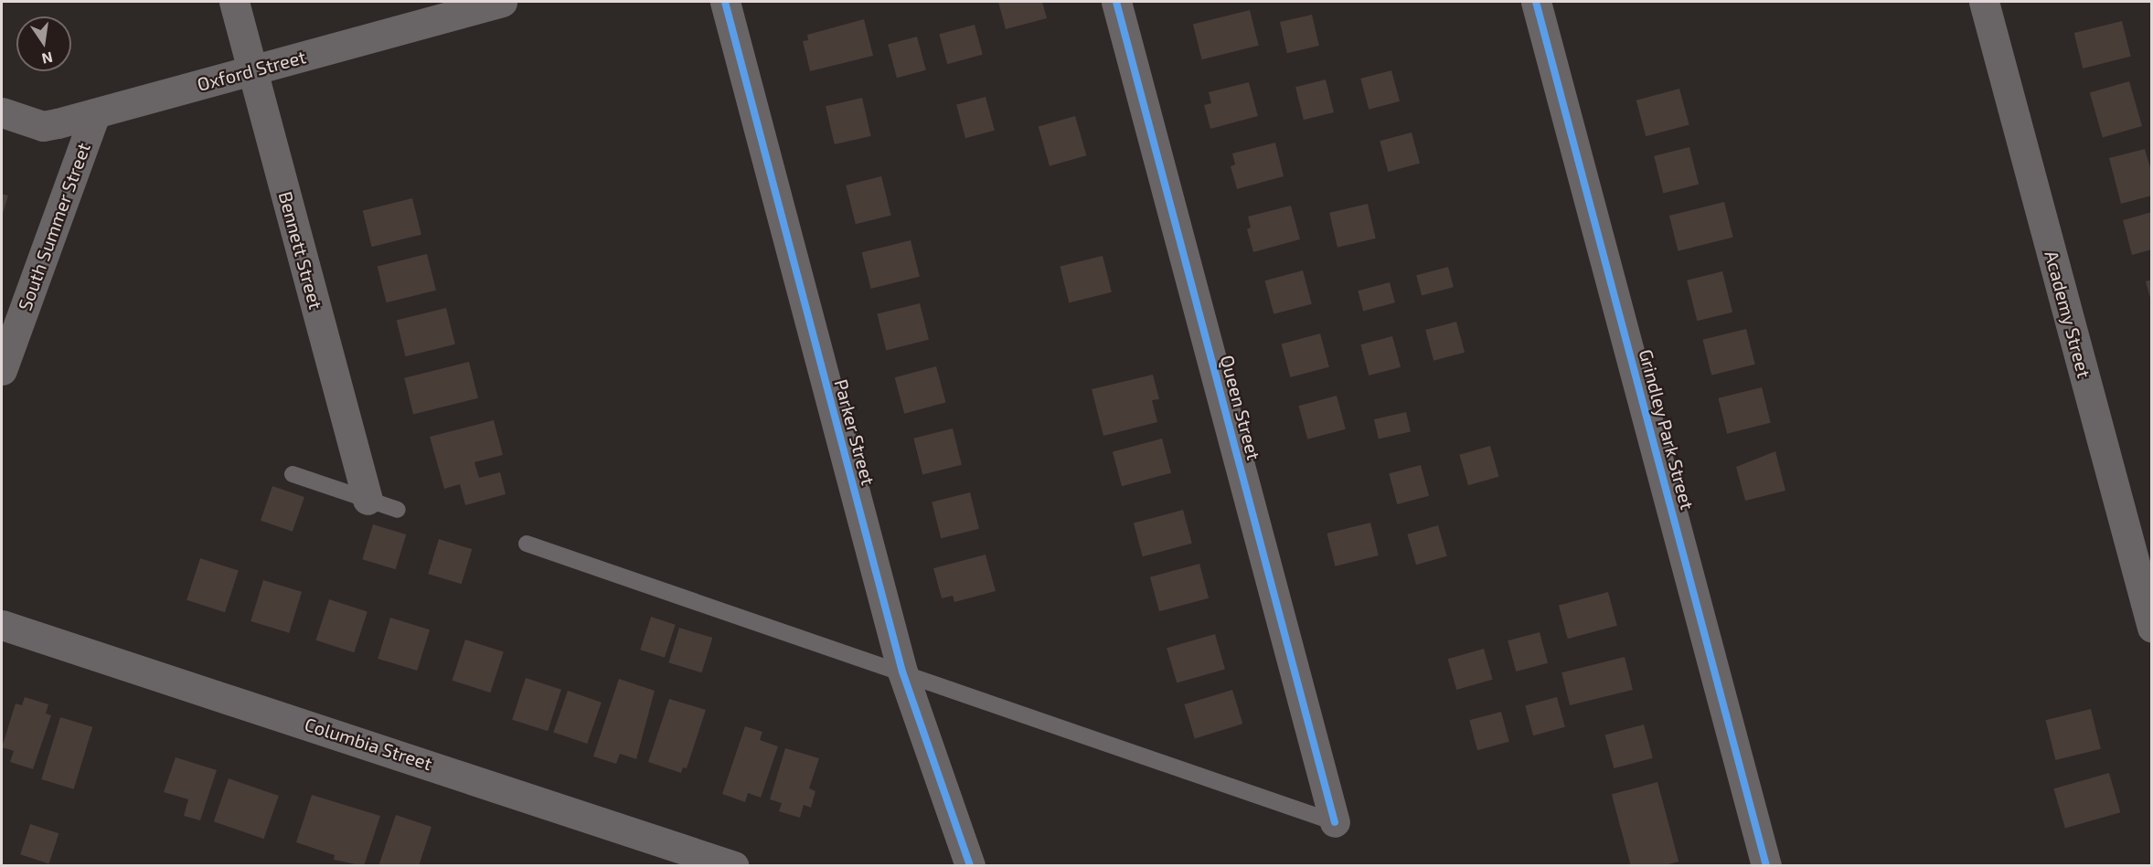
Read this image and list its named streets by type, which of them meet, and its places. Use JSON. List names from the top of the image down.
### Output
{
  "streets": {
    "street": [
      "Oxford Street",
      "South Summer Street",
      "Bennett Street",
      "Academy Street",
      "Queen Street",
      "Grindley Park Street",
      "Parker Street",
      "Columbia Street"
    ]
  },
  "crossings": [
    ["Oxford Street", "South Summer Street"],
    ["Oxford Street", "Bennett Street"]
  ],
  "north": "bottom"
}
